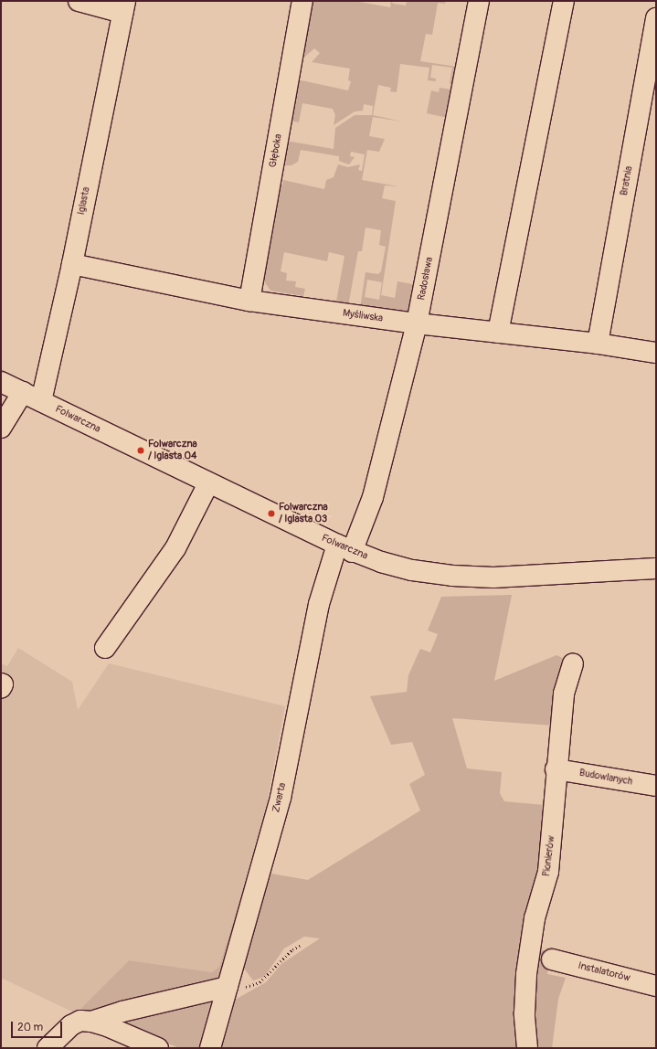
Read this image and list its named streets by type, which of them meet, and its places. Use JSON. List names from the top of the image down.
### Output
{
  "streets": {
    "street": [
      "Głęboka",
      "Bratnia",
      "Iglasta",
      "Radosława",
      "Myśliwska",
      "Folwarczna",
      "Budowlanych",
      "Zwarta",
      "Pionierów",
      "Instalatorów"
    ]
  },
  "crossings": [
    ["Głęboka", "Myśliwska"],
    ["Bratnia", "Myśliwska"],
    ["Iglasta", "Myśliwska"],
    ["Iglasta", "Folwarczna"],
    ["Radosława", "Myśliwska"],
    ["Radosława", "Folwarczna"],
    ["Radosława", "Zwarta"],
    ["Folwarczna", "Zwarta"],
    ["Budowlanych", "Pionierów"]
  ],
  "places": ["Folwarczna / Iglasta 04", "Folwarczna / Iglasta 03"],
  "scale_bar": "20 m"
}
